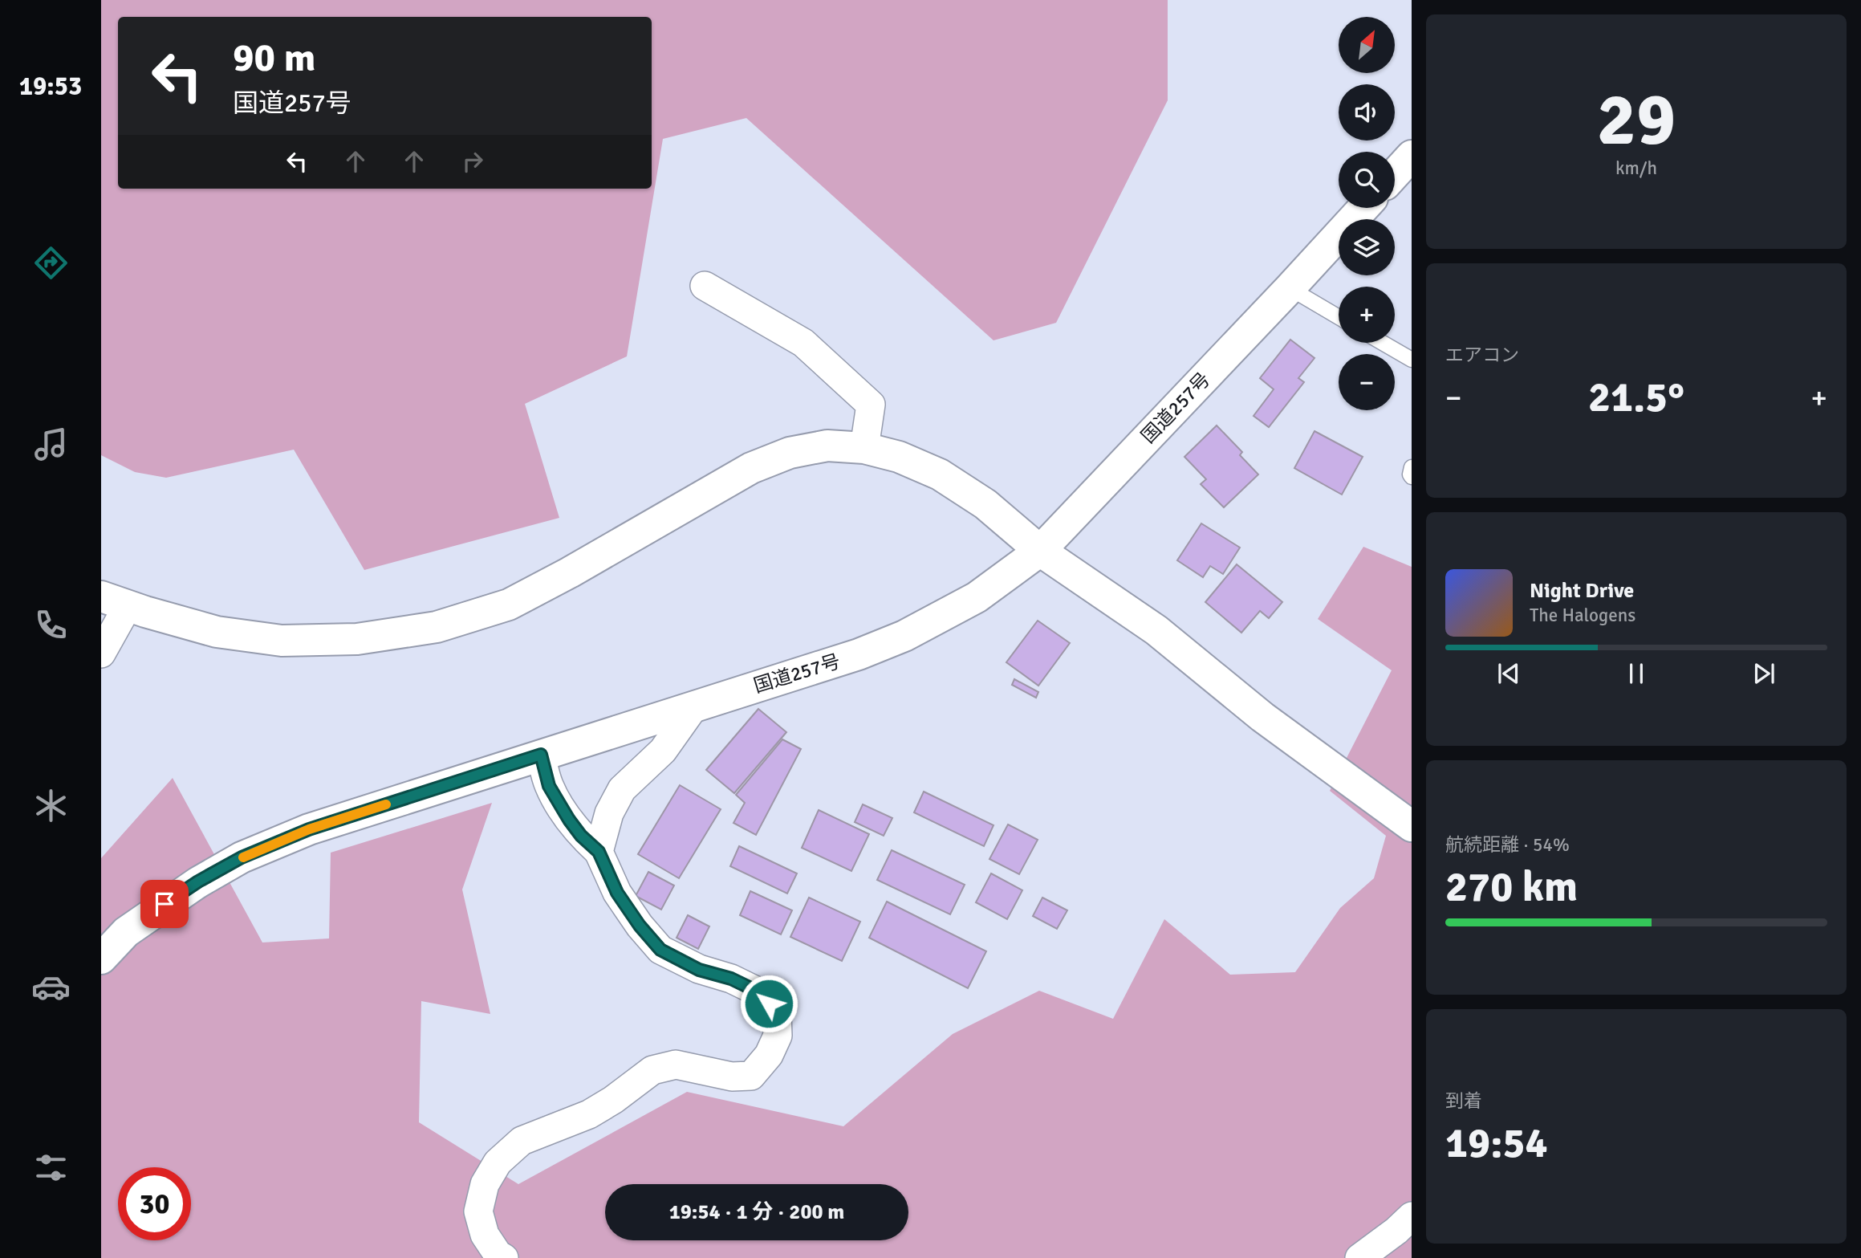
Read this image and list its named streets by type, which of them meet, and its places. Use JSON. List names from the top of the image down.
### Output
{
  "streets": {
    "main road": ["国道257号"]
  },
  "north": "top right",
  "page": {
    "tabs": "19:53",
    "tile": [
      ["29", "km/h"],
      "エアコン",
      ["航続距離 · 54%", "270 km"],
      ["到着", "19:54"]
    ],
    "map_buttons": ["+", "−"],
    "turn": ["90 m", "国道257号"],
    "heat": ["−", "21.5°", "+"],
    "song": ["Night Drive", "The Halogens"],
    "limit": "30",
    "trip": "19:54 · 1 分 · 200 m"
  }
}
